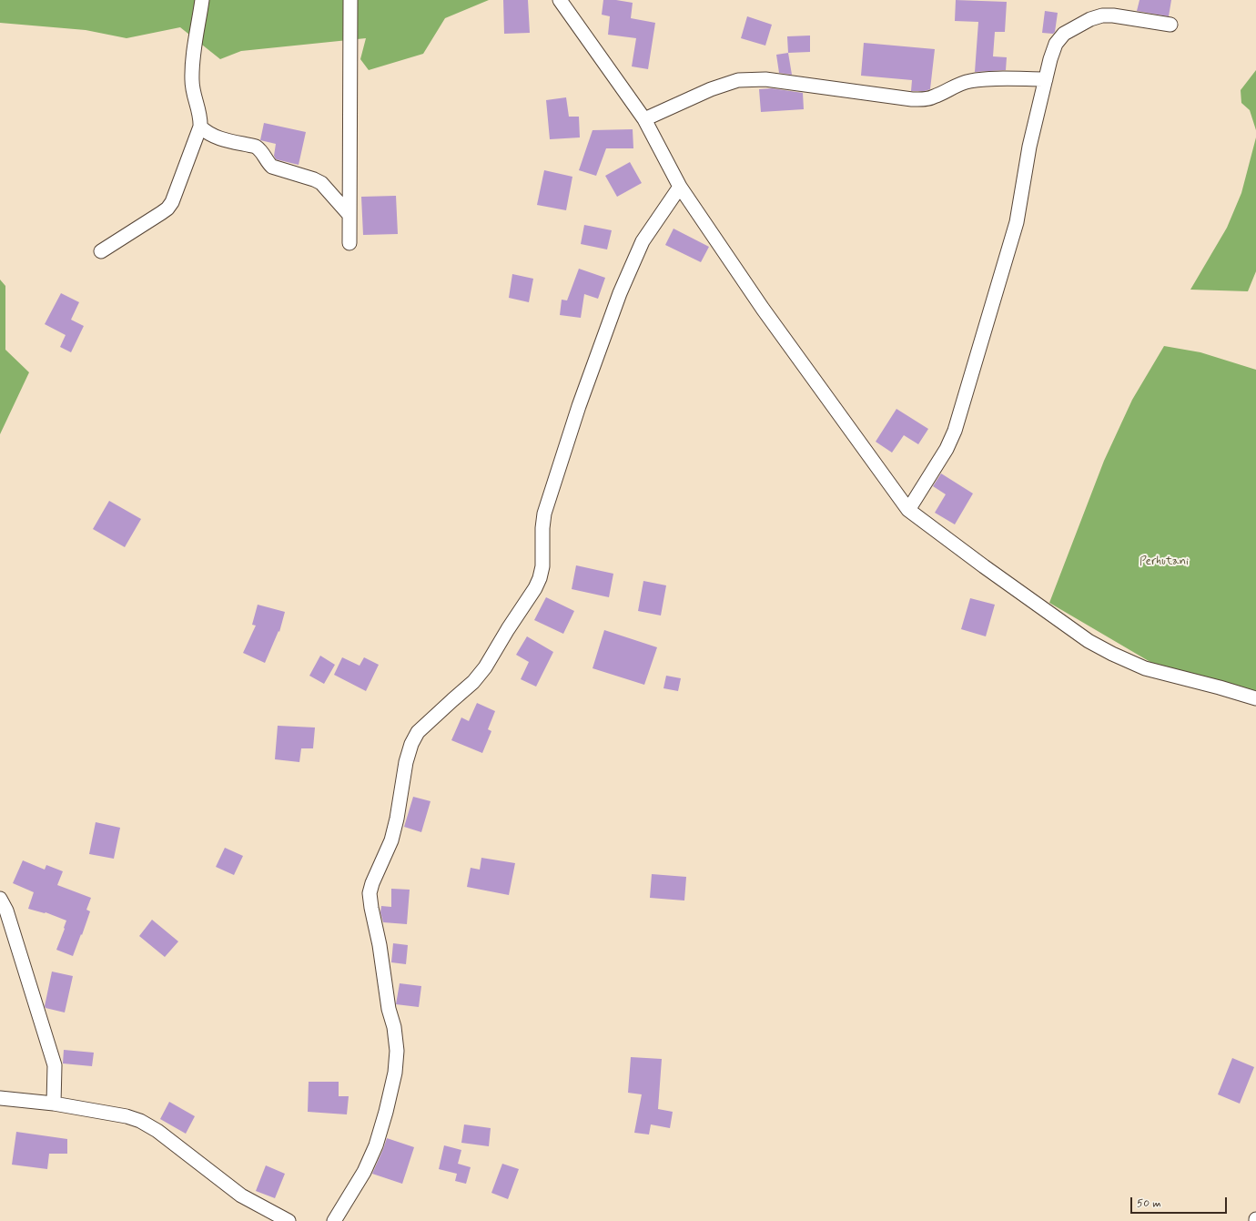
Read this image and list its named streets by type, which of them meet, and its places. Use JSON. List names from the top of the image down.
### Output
{
  "parks": ["Perhutani"],
  "scale_bar": "50 m"
}
